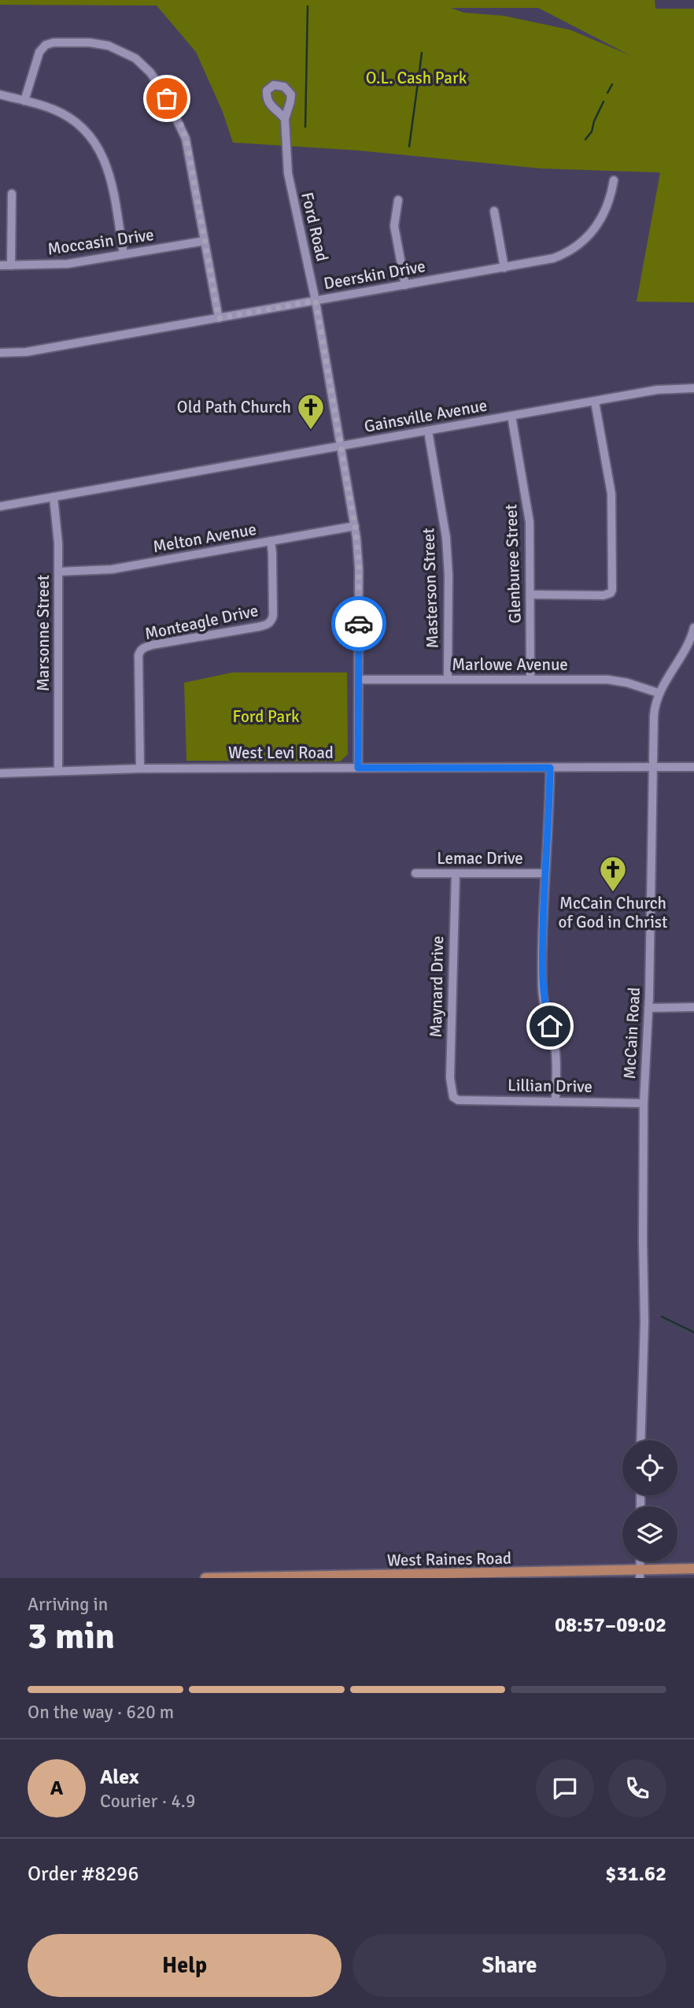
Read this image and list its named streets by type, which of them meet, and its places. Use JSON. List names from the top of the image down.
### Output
{
  "streets": {
    "main road": ["West Raines Road"],
    "street": [
      "Ford Road",
      "Moccasin Drive",
      "Deerskin Drive",
      "Gainsville Avenue",
      "Melton Avenue",
      "Glenburee Street",
      "Masterson Street",
      "Monteagle Drive",
      "Marsonne Street",
      "Marlowe Avenue",
      "West Levi Road",
      "Lemac Drive",
      "Maynard Drive",
      "McCain Road",
      "Lillian Drive"
    ]
  },
  "crossings": [
    ["Ford Road", "Deerskin Drive"],
    ["Ford Road", "Gainsville Avenue"],
    ["Ford Road", "Melton Avenue"],
    ["Ford Road", "Marlowe Avenue"],
    ["Ford Road", "West Levi Road"],
    ["Gainsville Avenue", "Glenburee Street"],
    ["Gainsville Avenue", "Masterson Street"],
    ["Gainsville Avenue", "Marsonne Street"],
    ["Melton Avenue", "Monteagle Drive"],
    ["Melton Avenue", "Marsonne Street"],
    ["Glenburee Street", "Marlowe Avenue"],
    ["Masterson Street", "Marlowe Avenue"],
    ["Monteagle Drive", "West Levi Road"],
    ["Marsonne Street", "West Levi Road"],
    ["Marlowe Avenue", "McCain Road"],
    ["West Levi Road", "McCain Road"],
    ["Lemac Drive", "Maynard Drive"],
    ["Maynard Drive", "Lillian Drive"],
    ["McCain Road", "Lillian Drive"]
  ],
  "parks": ["O.L. Cash Park", "Ford Park"],
  "places": {
    "church": ["Old Path Church", "McCain Church of God in Christ"]
  },
  "page": {
    "heading": ["3 min", "Arriving in", "08:57–09:02"],
    "panel": [
      "Alex",
      "Courier · 4.9",
      "Order #8296",
      "$31.62"
    ],
    "bar": "On the way · 620 m",
    "round": "A",
    "buttons": ["Help", "Share"]
  }
}
